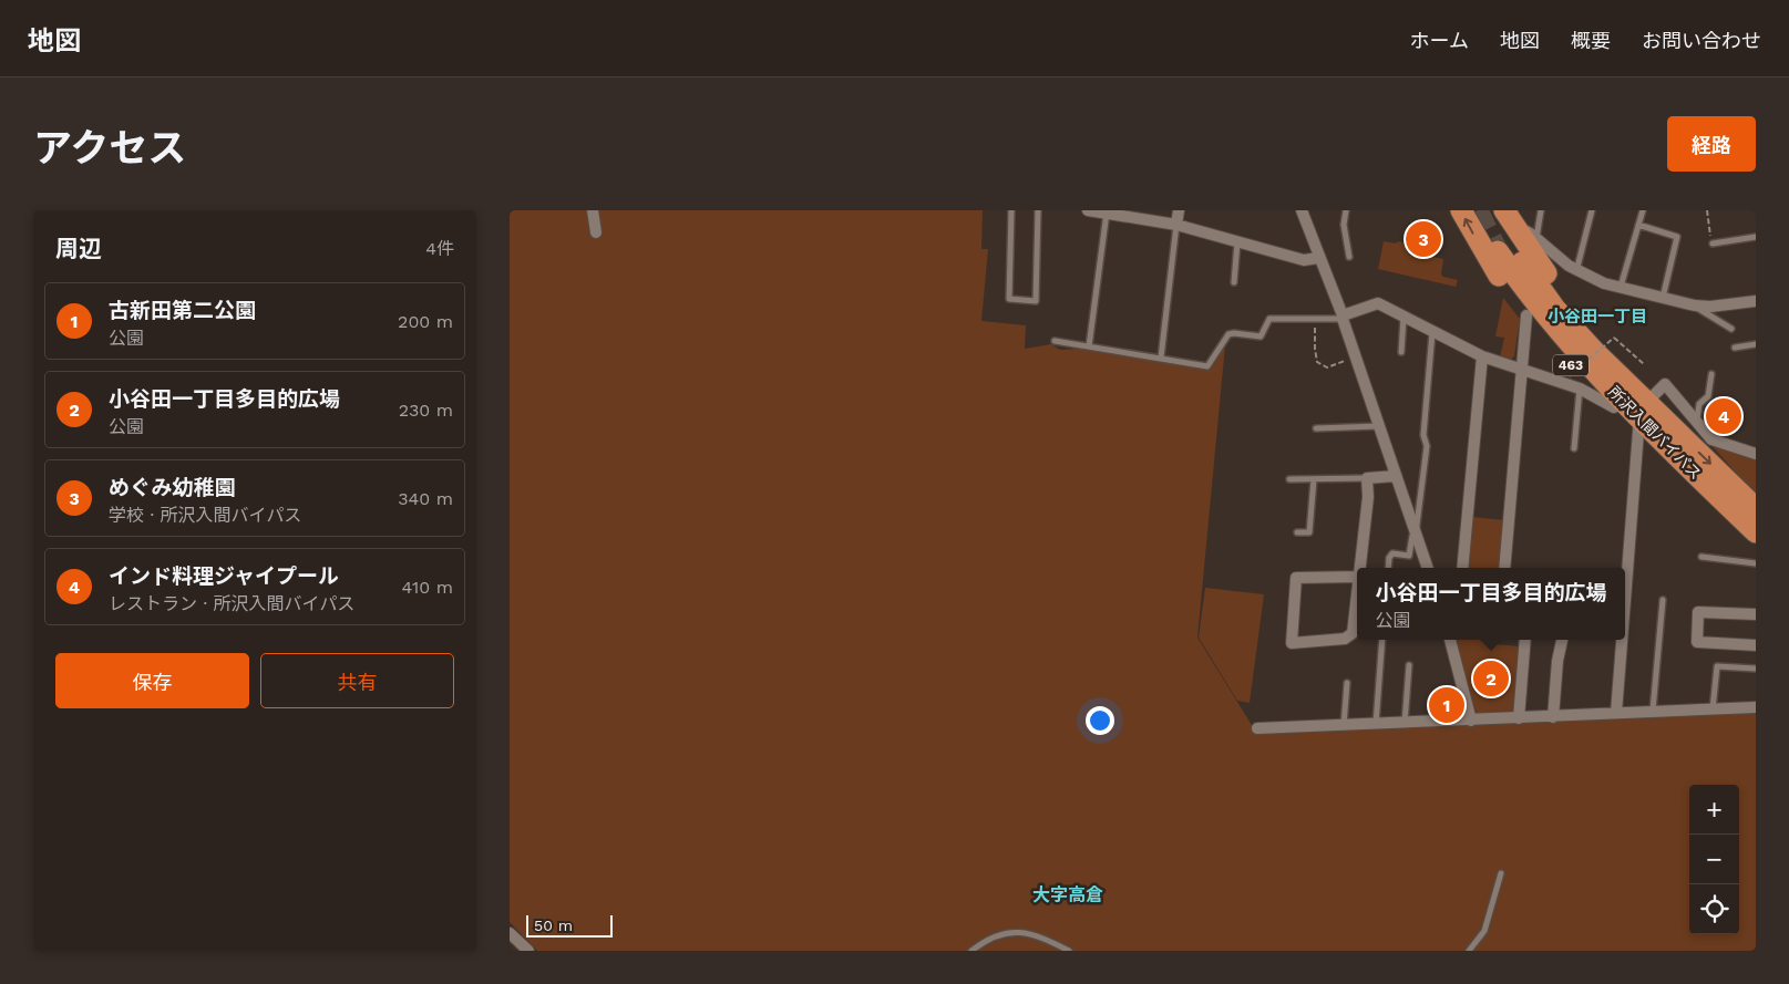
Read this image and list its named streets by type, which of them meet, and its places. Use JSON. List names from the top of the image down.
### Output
{
  "streets": {
    "highway": ["463", "所沢入間バイパス"]
  },
  "crossings": [
    ["463", "所沢入間バイパス"]
  ],
  "districts": ["小谷田一丁目", "大字高倉"],
  "scale_bar": "50 m",
  "page": {
    "header": "地図",
    "nav": [
      "ホーム",
      "地図",
      "概要",
      "お問い合わせ"
    ],
    "title": "アクセス",
    "buttons": [
      "経路",
      ["保存", "共有"]
    ],
    "heading": ["周辺", "4件"],
    "pins": [
      "3",
      "4",
      "2",
      "1"
    ],
    "list": [
      {
        "mark": "1",
        "name": "古新田第二公園",
        "note": "公園",
        "value": "200 m"
      },
      {
        "mark": "2",
        "name": "小谷田一丁目多目的広場",
        "note": "公園",
        "value": "230 m"
      },
      {
        "mark": "3",
        "name": "めぐみ幼稚園",
        "note": "学校 · 所沢入間バイパス",
        "value": "340 m"
      },
      {
        "mark": "4",
        "name": "インド料理ジャイプール",
        "note": "レストラン · 所沢入間バイパス",
        "value": "410 m"
      }
    ],
    "popup": ["小谷田一丁目多目的広場", "公園"],
    "map_buttons": ["+", "−"],
    "scale": "50 m"
  }
}
